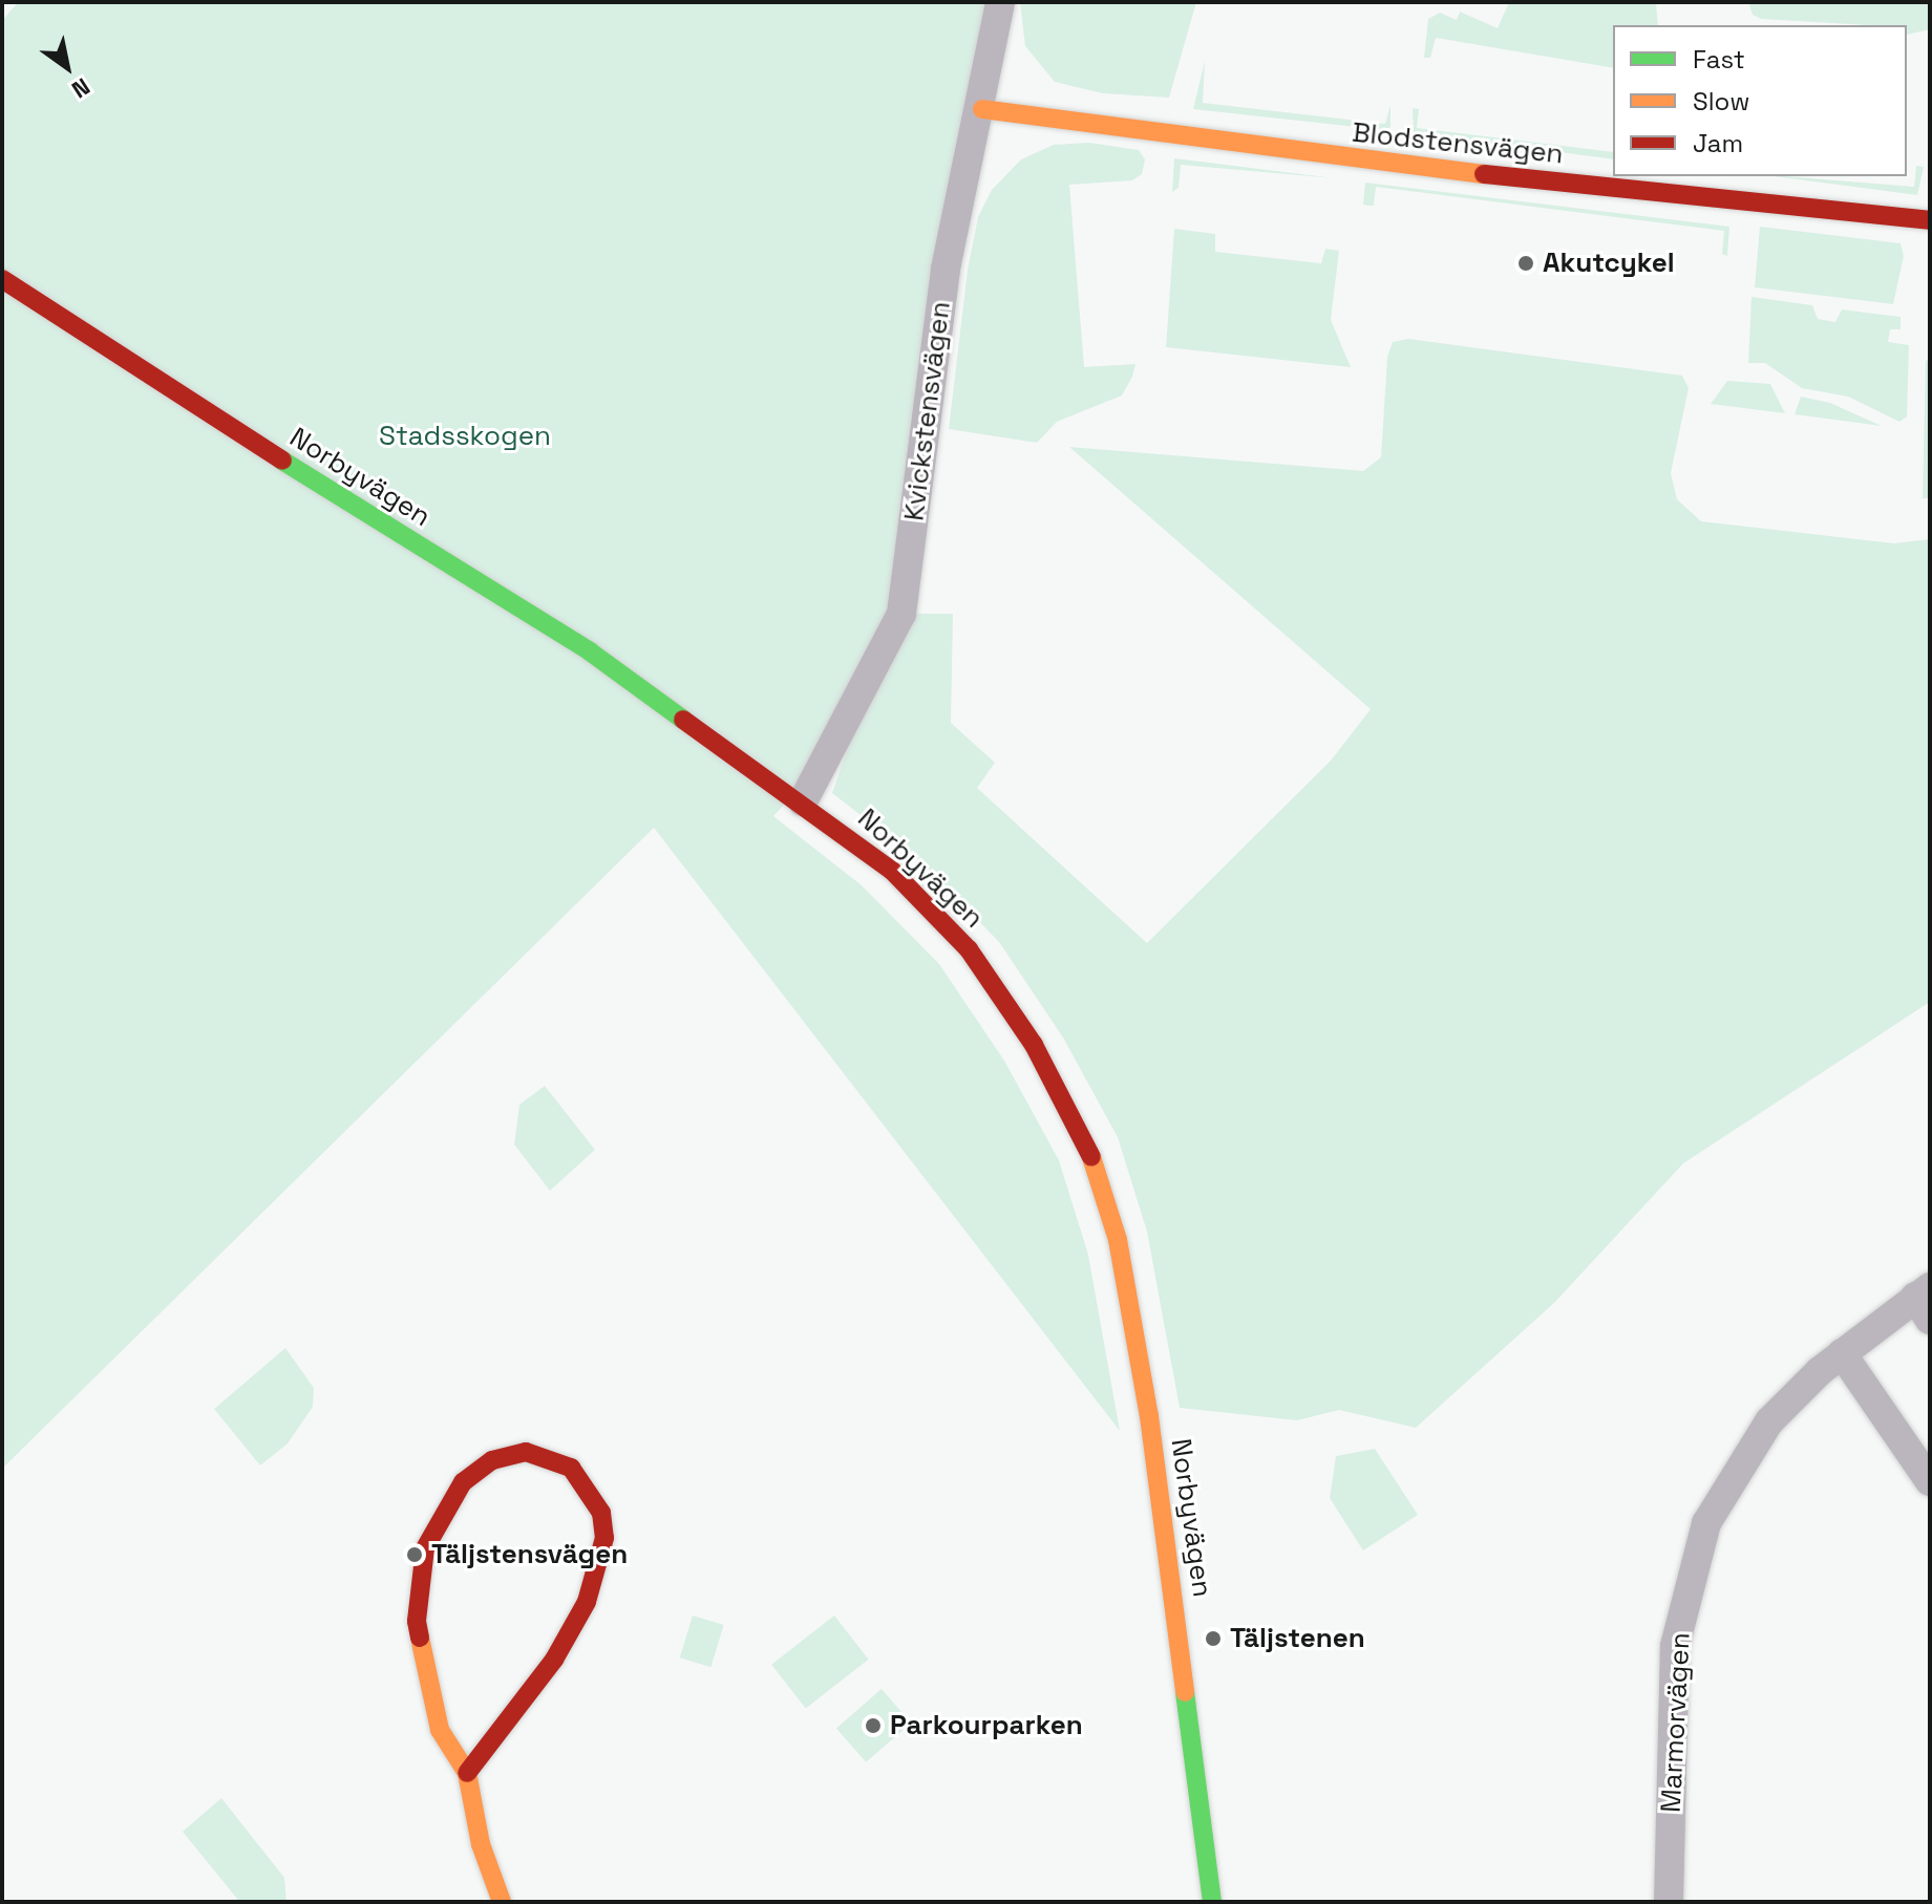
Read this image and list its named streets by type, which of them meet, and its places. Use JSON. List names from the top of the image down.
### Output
{
  "streets": {
    "street": [
      "Blodstensvägen",
      "Kvickstensvägen",
      "Norbyvägen",
      "Marmorvägen"
    ]
  },
  "crossings": [
    ["Blodstensvägen", "Kvickstensvägen"],
    ["Kvickstensvägen", "Norbyvägen"]
  ],
  "parks": ["Stadsskogen"],
  "places": [
    "Akutcykel",
    "Täljstensvägen",
    "Täljstenen",
    "Parkourparken"
  ],
  "legend": ["Fast", "Slow", "Jam"],
  "north": "bottom right"
}
